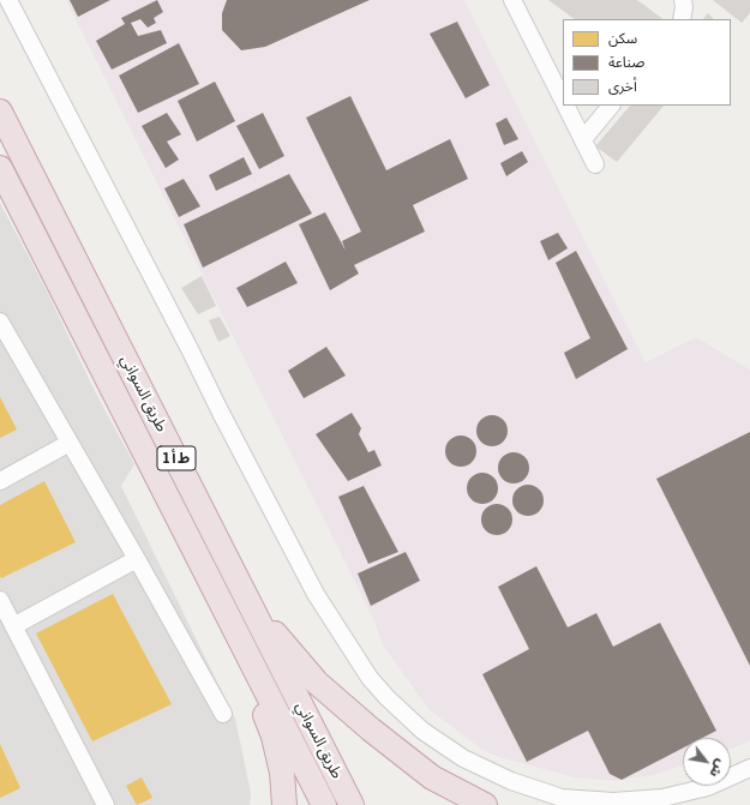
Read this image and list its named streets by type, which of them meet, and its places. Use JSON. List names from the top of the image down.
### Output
{
  "streets": {
    "highway": ["طريق السواني", "ط أ 1"]
  },
  "legend": ["سكن", "صناعة", "أخرى"],
  "north": "bottom right"
}
